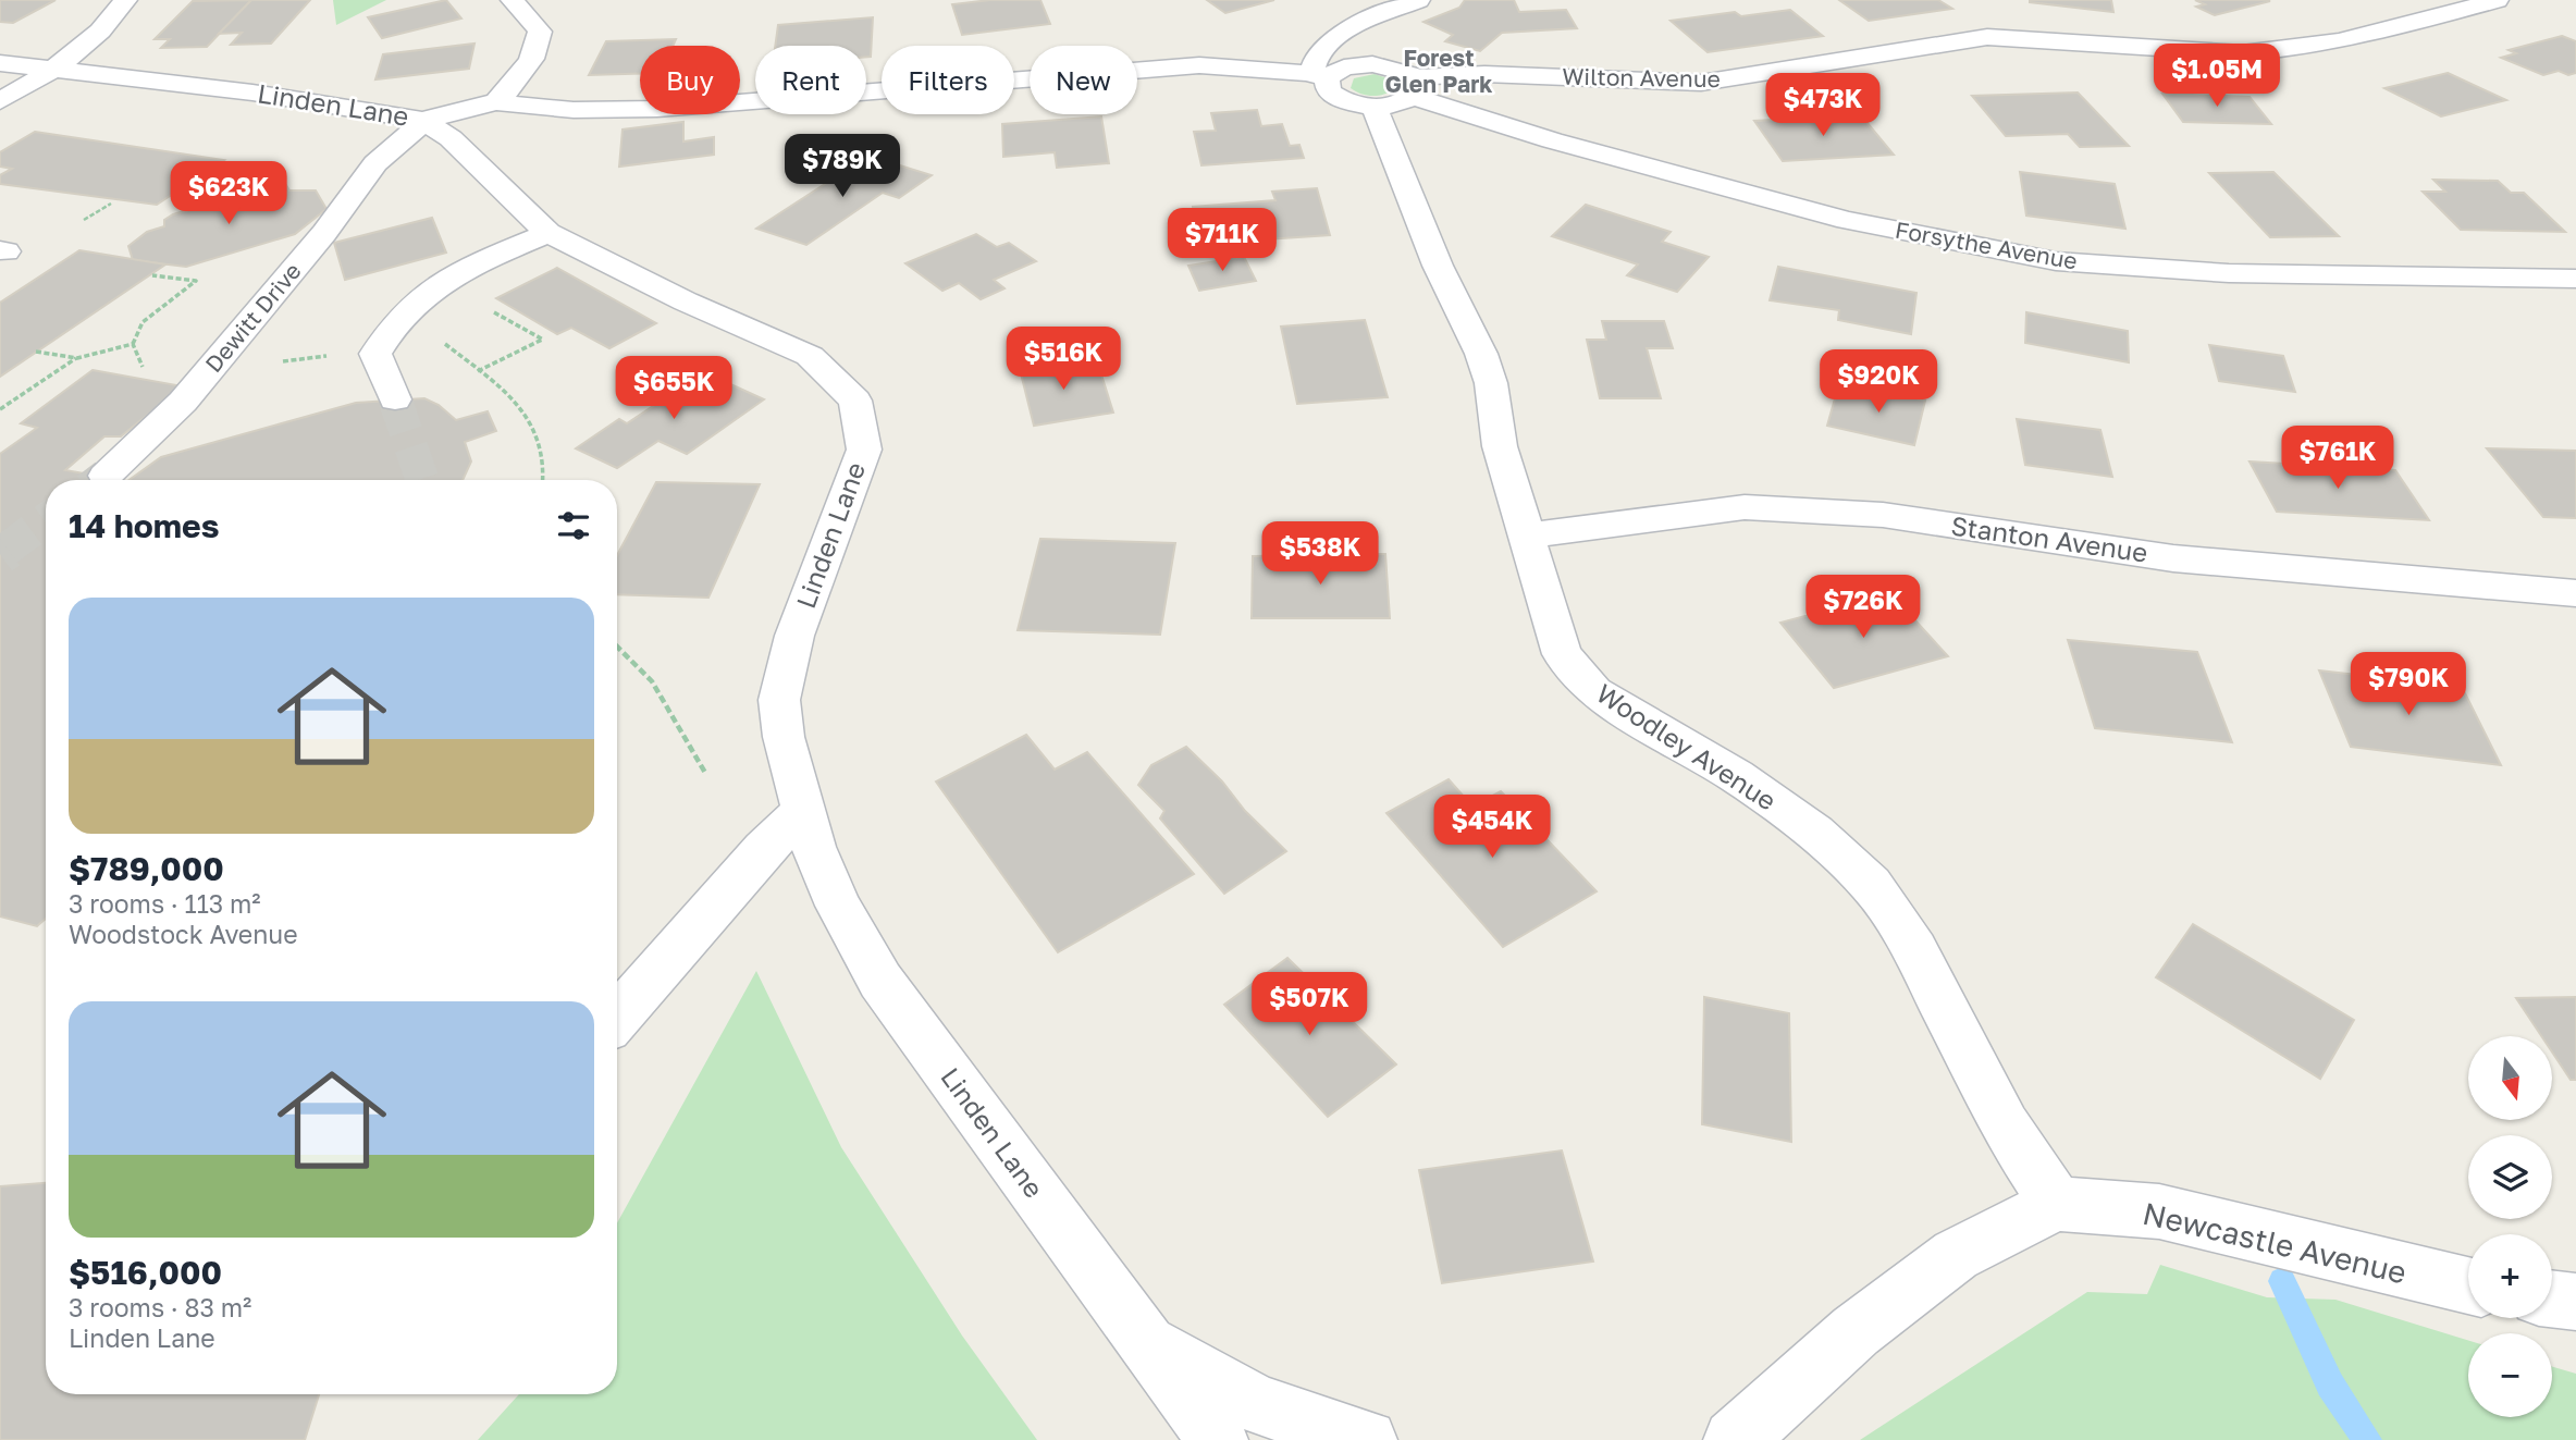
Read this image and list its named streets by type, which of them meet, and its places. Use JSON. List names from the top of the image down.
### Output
{
  "streets": {
    "street": [
      "Wilton Avenue",
      "Linden Lane",
      "Forsythe Avenue",
      "Dewitt Drive",
      "Stanton Avenue",
      "Woodley Avenue",
      "Newcastle Avenue"
    ]
  },
  "crossings": [
    ["Wilton Avenue", "Forsythe Avenue"],
    ["Linden Lane", "Dewitt Drive"],
    ["Stanton Avenue", "Woodley Avenue"],
    ["Woodley Avenue", "Newcastle Avenue"]
  ],
  "districts": ["Forest Glen Park"],
  "north": "bottom",
  "page": {
    "price": [
      "$1.05M",
      "$473K",
      "$789K",
      "$623K",
      "$711K",
      "$516K",
      "$920K",
      "$655K",
      "$761K",
      "$538K",
      "$726K",
      "$790K",
      "$454K",
      "$507K"
    ],
    "chip": [
      "Buy",
      "Rent",
      "Filters",
      "New"
    ],
    "heading": "14 homes",
    "list": [
      {
        "name": "$789,000",
        "note": "3 rooms · 113 m² · Woodstock Avenue"
      },
      {
        "name": "$516,000",
        "note": "3 rooms · 83 m² · Linden Lane"
      }
    ],
    "map_buttons": ["+", "−"]
  }
}
